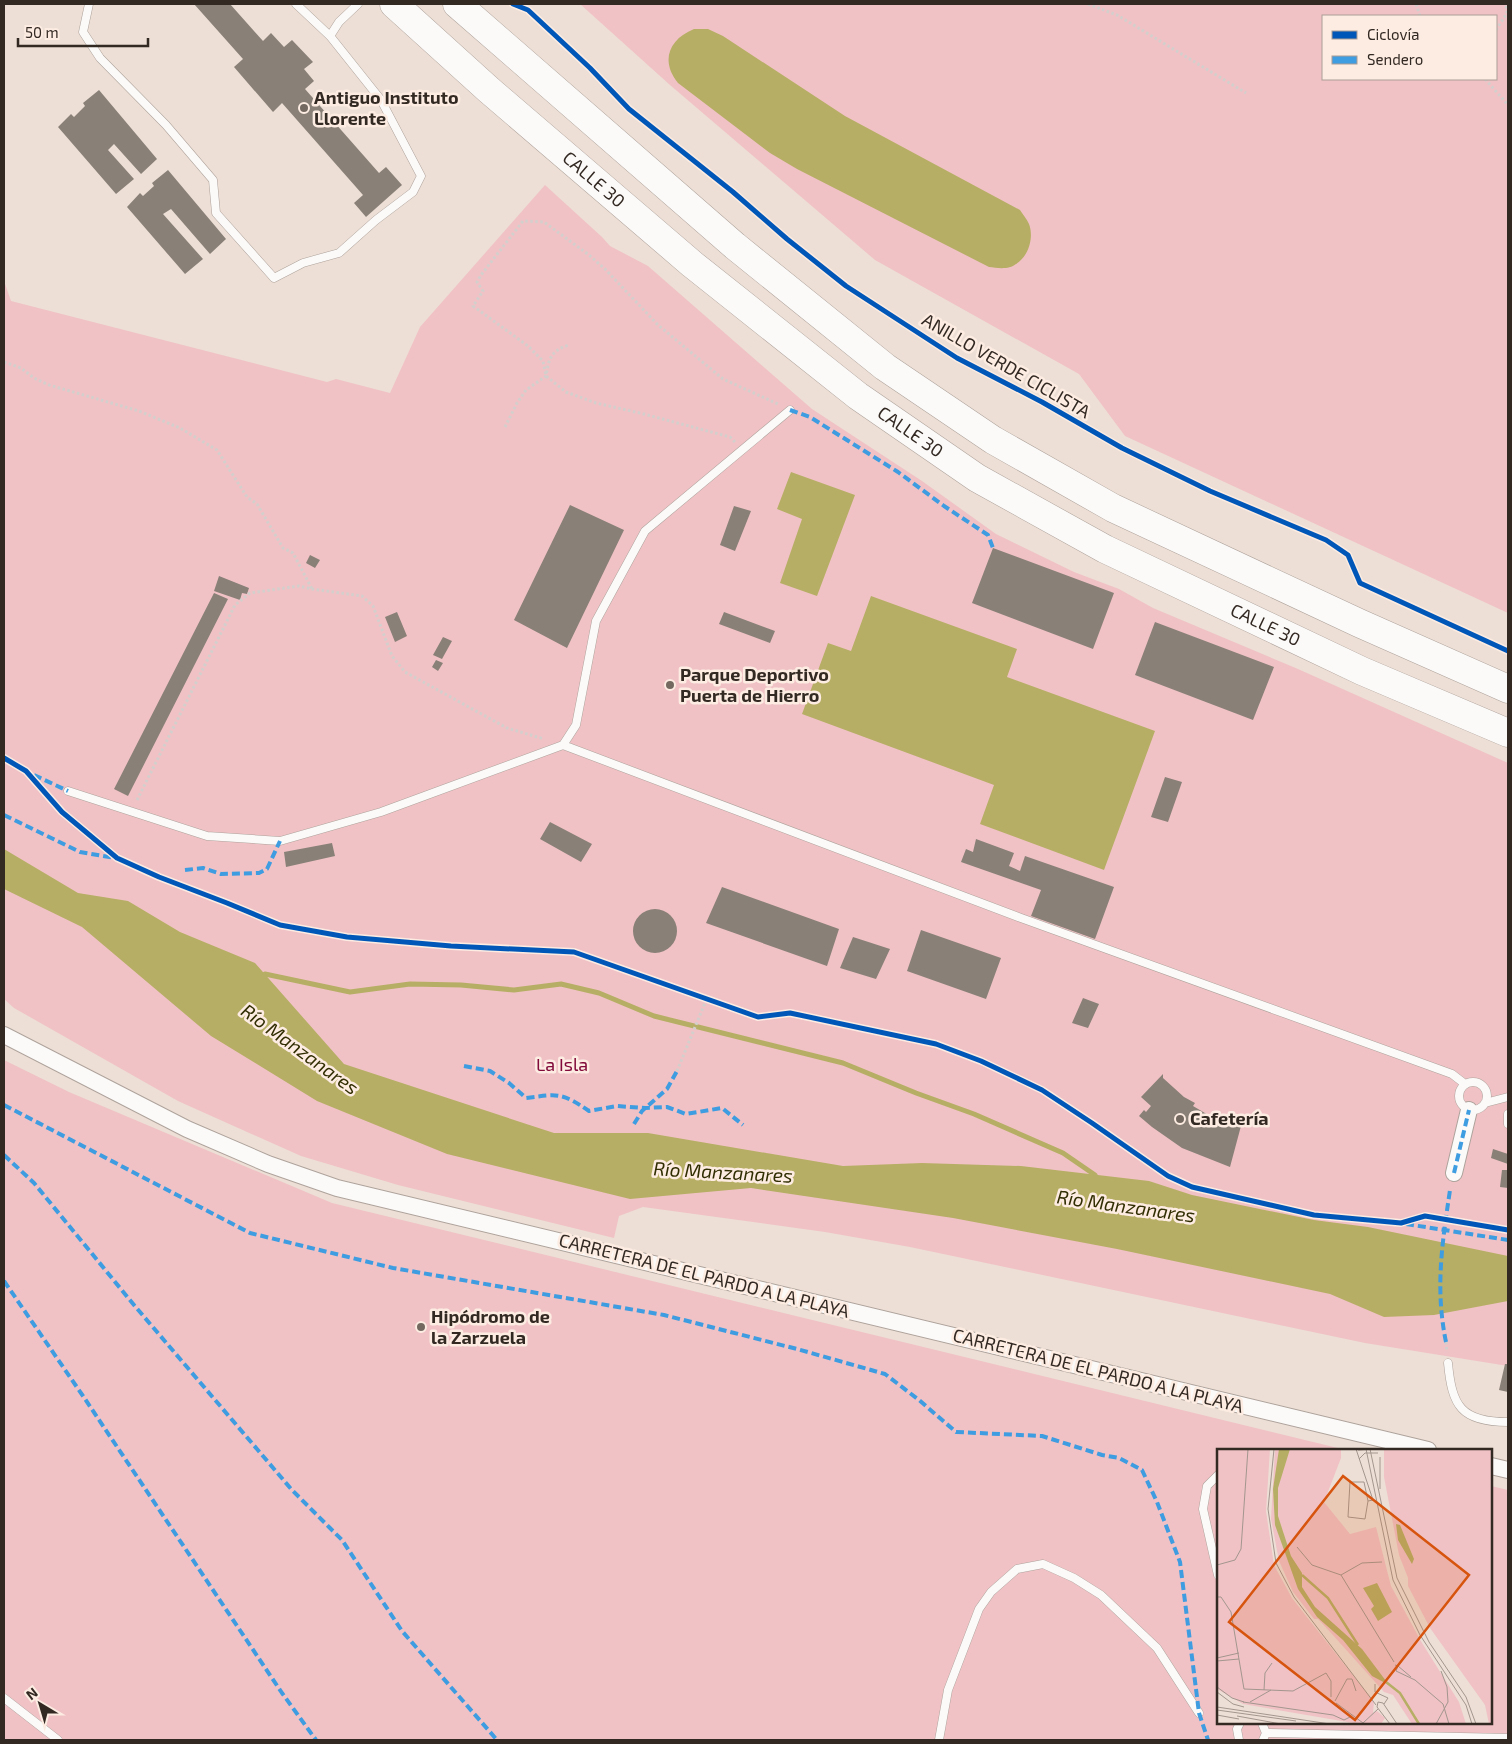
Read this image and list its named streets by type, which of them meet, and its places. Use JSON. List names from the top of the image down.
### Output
{
  "streets": {
    "highway": ["CALLE 30"],
    "street": ["CARRETERA DE EL PARDO A LA PLAYA"],
    "cycle path": ["ANILLO VERDE CICLISTA"]
  },
  "water": ["Río Manzanares"],
  "parks": ["La Isla"],
  "places": [
    "Antiguo Instituto Llorente",
    "Parque Deportivo Puerta de Hierro",
    "Cafetería",
    "Hipódromo de la Zarzuela"
  ],
  "legend": ["Ciclovía", "Sendero"],
  "scale_bar": "50 m",
  "north": "top left"
}
